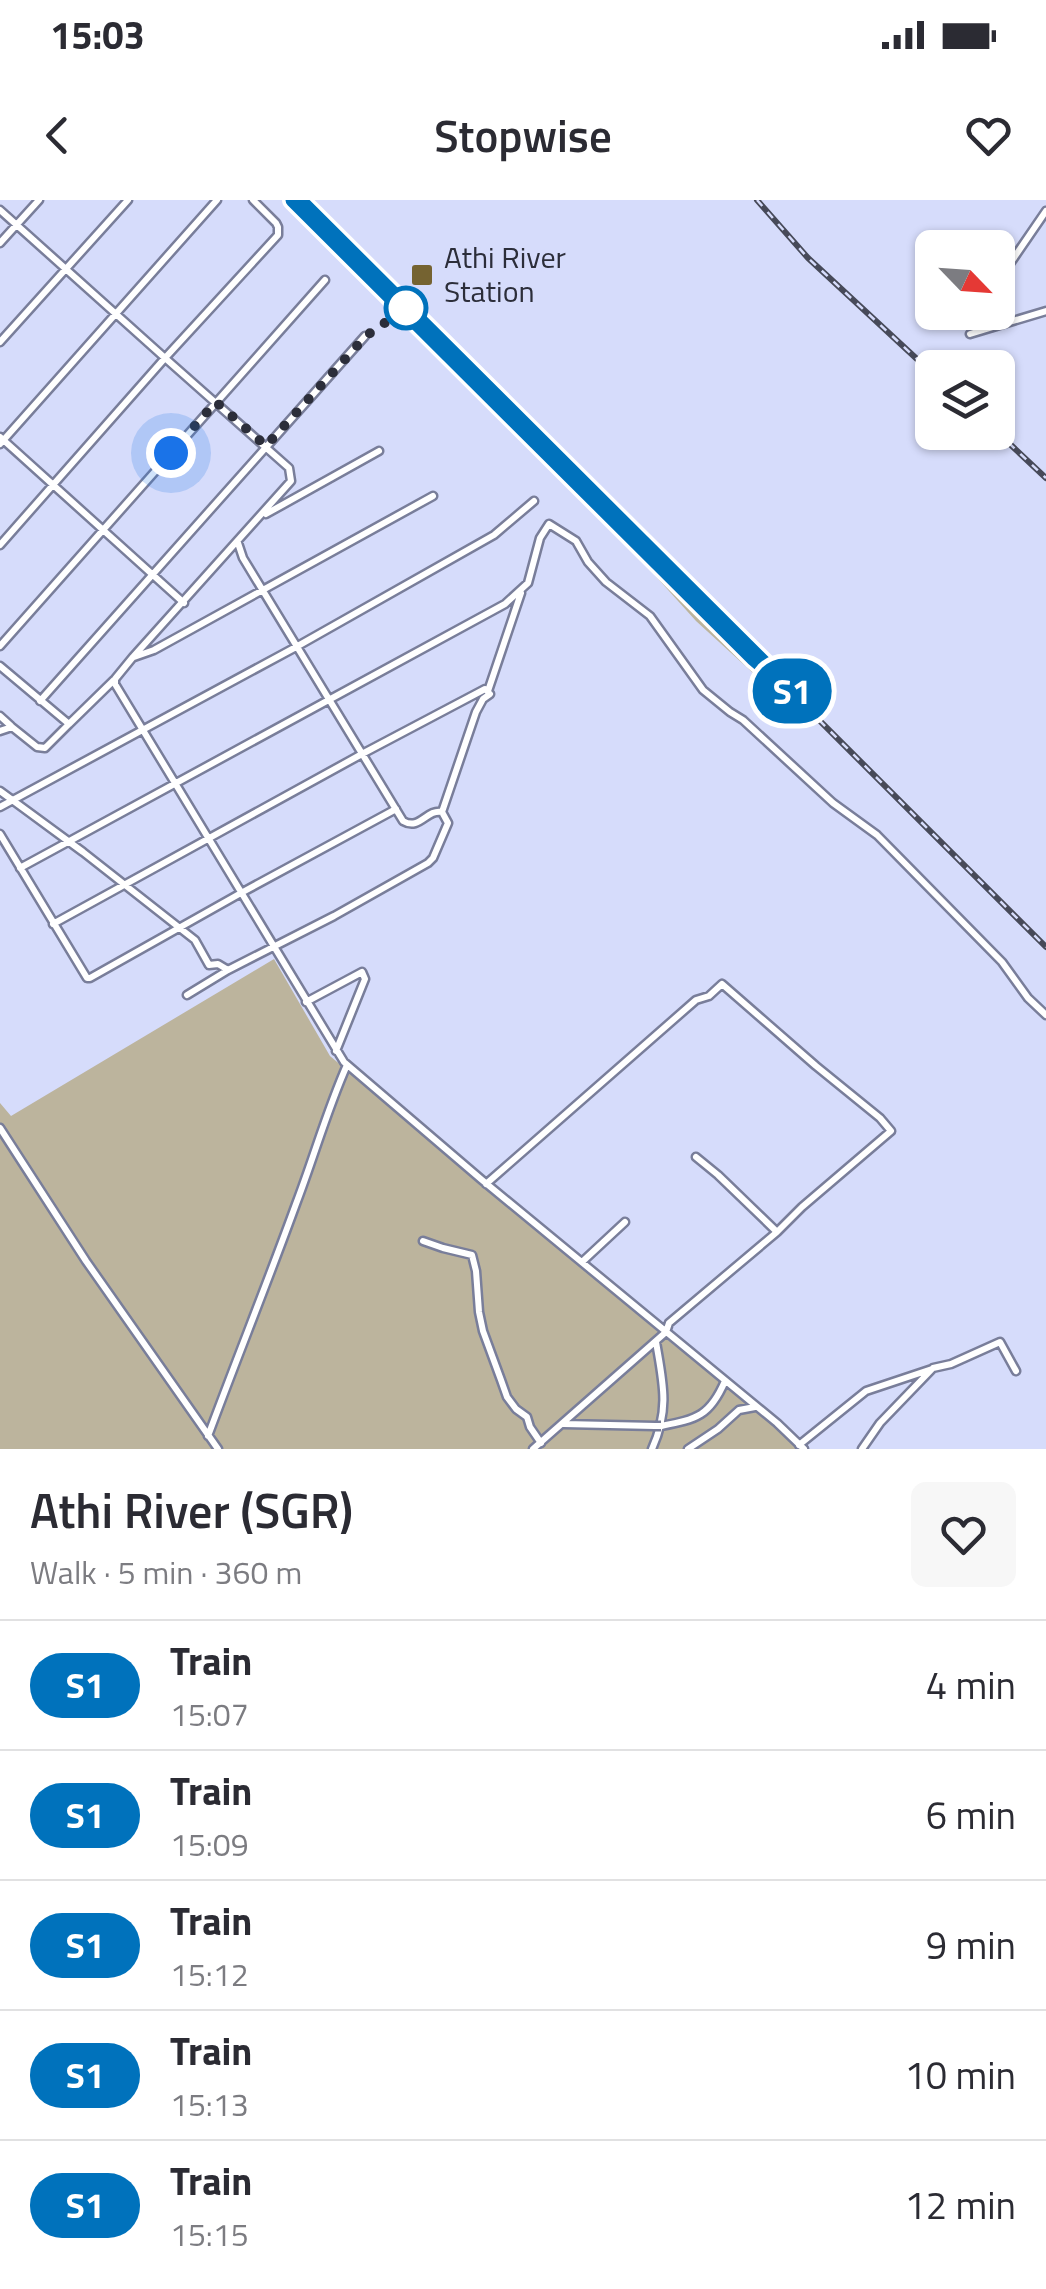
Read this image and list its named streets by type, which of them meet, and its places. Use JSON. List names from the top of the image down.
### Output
{
  "places": {
    "transit": ["Athi River Station"]
  },
  "north": "bottom right",
  "page": {
    "status": "15:03",
    "header": "Stopwise",
    "on_map": "S1",
    "heading": ["Athi River (SGR)", "Walk · 5 min · 360 m"],
    "list": [
      {
        "mark": "S1",
        "name": "Train",
        "note": "15:07",
        "value": "4 min"
      },
      {
        "mark": "S1",
        "name": "Train",
        "note": "15:09",
        "value": "6 min"
      },
      {
        "mark": "S1",
        "name": "Train",
        "note": "15:12",
        "value": "9 min"
      },
      {
        "mark": "S1",
        "name": "Train",
        "note": "15:13",
        "value": "10 min"
      },
      {
        "mark": "S1",
        "name": "Train",
        "note": "15:15",
        "value": "12 min"
      }
    ]
  }
}
